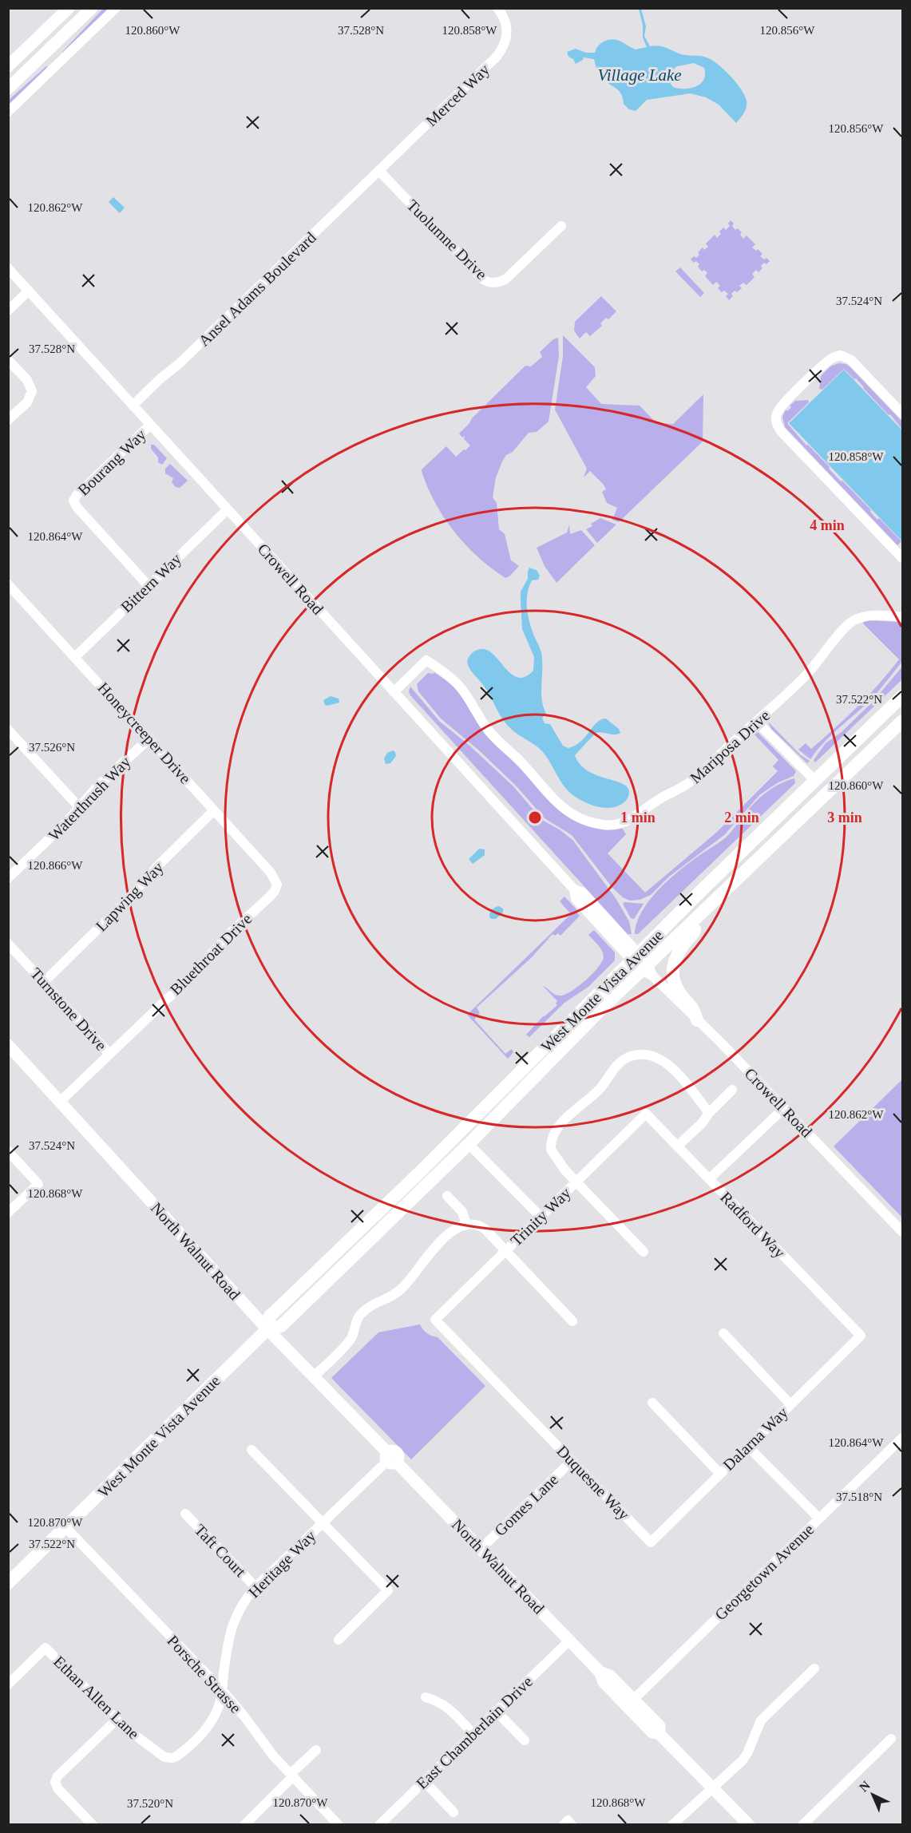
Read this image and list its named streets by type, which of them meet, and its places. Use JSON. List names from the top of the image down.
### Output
{
  "streets": {
    "main road": ["West Monte Vista Avenue"],
    "street": [
      "Merced Way",
      "Tuolumne Drive",
      "Ansel Adams Boulevard",
      "Bourang Way",
      "Crowell Road",
      "Bittern Way",
      "Honeycreeper Drive",
      "Mariposa Drive",
      "Waterthrush Way",
      "Lapwing Way",
      "Bluethroat Drive",
      "Turnstone Drive",
      "Trinity Way",
      "Radford Way",
      "North Walnut Road",
      "Dalarna Way",
      "Duquesne Way",
      "Gomes Lane",
      "Taft Court",
      "Heritage Way",
      "Georgetown Avenue",
      "Porsche Strasse",
      "Ethan Allen Lane",
      "East Chamberlain Drive"
    ]
  },
  "crossings": [
    ["Merced Way", "Tuolumne Drive"],
    ["Merced Way", "Ansel Adams Boulevard"],
    ["Tuolumne Drive", "Ansel Adams Boulevard"],
    ["Ansel Adams Boulevard", "Crowell Road"],
    ["Bourang Way", "Crowell Road"],
    ["Bourang Way", "Bittern Way"],
    ["Crowell Road", "Bittern Way"],
    ["Crowell Road", "Mariposa Drive"],
    ["Crowell Road", "West Monte Vista Avenue"],
    ["Bittern Way", "Honeycreeper Drive"],
    ["Honeycreeper Drive", "Waterthrush Way"],
    ["Honeycreeper Drive", "Lapwing Way"],
    ["Honeycreeper Drive", "Bluethroat Drive"],
    ["Lapwing Way", "Turnstone Drive"],
    ["Bluethroat Drive", "Turnstone Drive"],
    ["Bluethroat Drive", "North Walnut Road"],
    ["West Monte Vista Avenue", "North Walnut Road"],
    ["West Monte Vista Avenue", "Porsche Strasse"],
    ["Trinity Way", "Radford Way"],
    ["Trinity Way", "Duquesne Way"],
    ["Radford Way", "Dalarna Way"],
    ["North Walnut Road", "Gomes Lane"],
    ["North Walnut Road", "Heritage Way"],
    ["North Walnut Road", "Georgetown Avenue"],
    ["North Walnut Road", "East Chamberlain Drive"],
    ["Dalarna Way", "Duquesne Way"],
    ["Duquesne Way", "Gomes Lane"],
    ["Taft Court", "Heritage Way"],
    ["Heritage Way", "Porsche Strasse"],
    ["Heritage Way", "Ethan Allen Lane"],
    ["Porsche Strasse", "Ethan Allen Lane"]
  ],
  "water": ["Village Lake"],
  "north": "top left",
  "coordinates": [
    "37.528°N",
    "120.856°W",
    "120.860°W",
    "120.858°W",
    "120.862°W",
    "37.524°N",
    "120.864°W",
    "37.522°N",
    "37.526°N",
    "120.866°W",
    "120.868°W",
    "37.518°N",
    "120.870°W",
    "37.520°N"
  ],
  "rings": [
    "4 min",
    "1 min",
    "2 min",
    "3 min"
  ]
}
